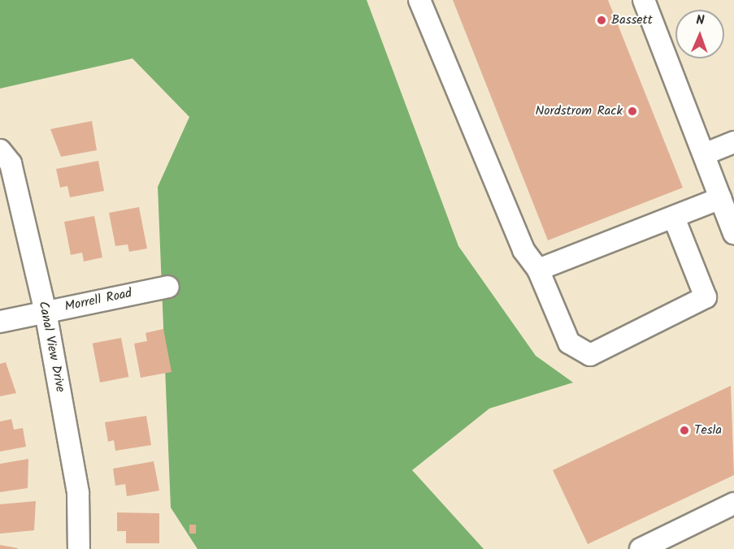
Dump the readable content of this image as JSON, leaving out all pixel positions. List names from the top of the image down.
{
  "streets": {
    "street": ["Morrell Road", "Canal View Drive"]
  },
  "crossings": [
    ["Morrell Road", "Canal View Drive"]
  ],
  "places": ["Bassett", "Nordstrom Rack", "Tesla"],
  "north": "top"
}
